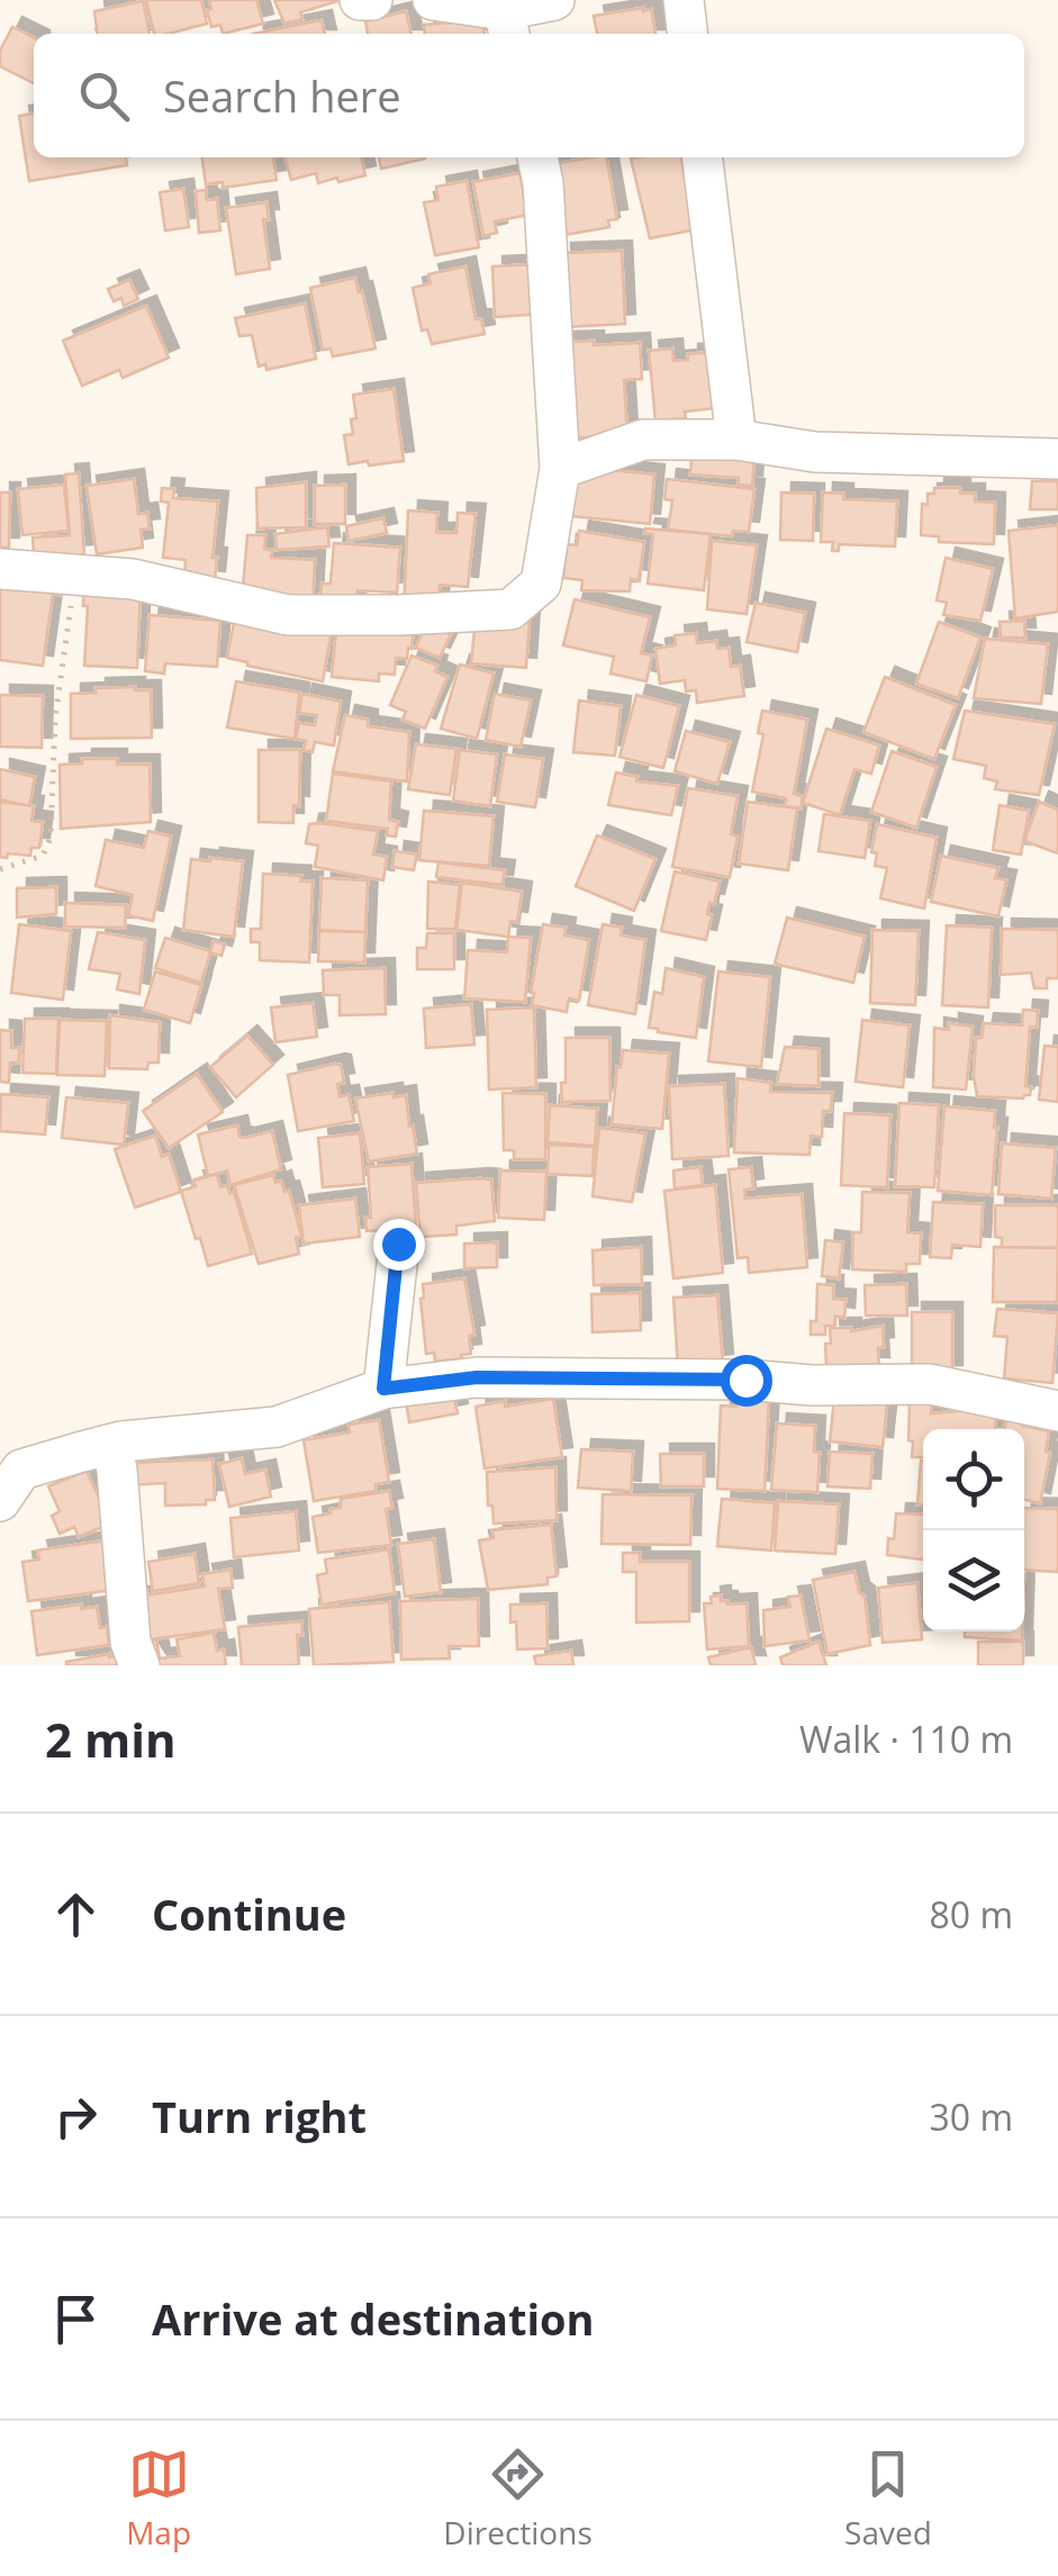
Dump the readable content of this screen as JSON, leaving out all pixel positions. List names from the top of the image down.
{
  "page": {
    "search": "Search here",
    "heading": ["2 min", "Walk · 110 m"],
    "list": [
      ["Continue", "80 m"],
      ["Turn right", "30 m"],
      "Arrive at destination"
    ],
    "nav": ["Map", "Directions", "Saved"]
  }
}
